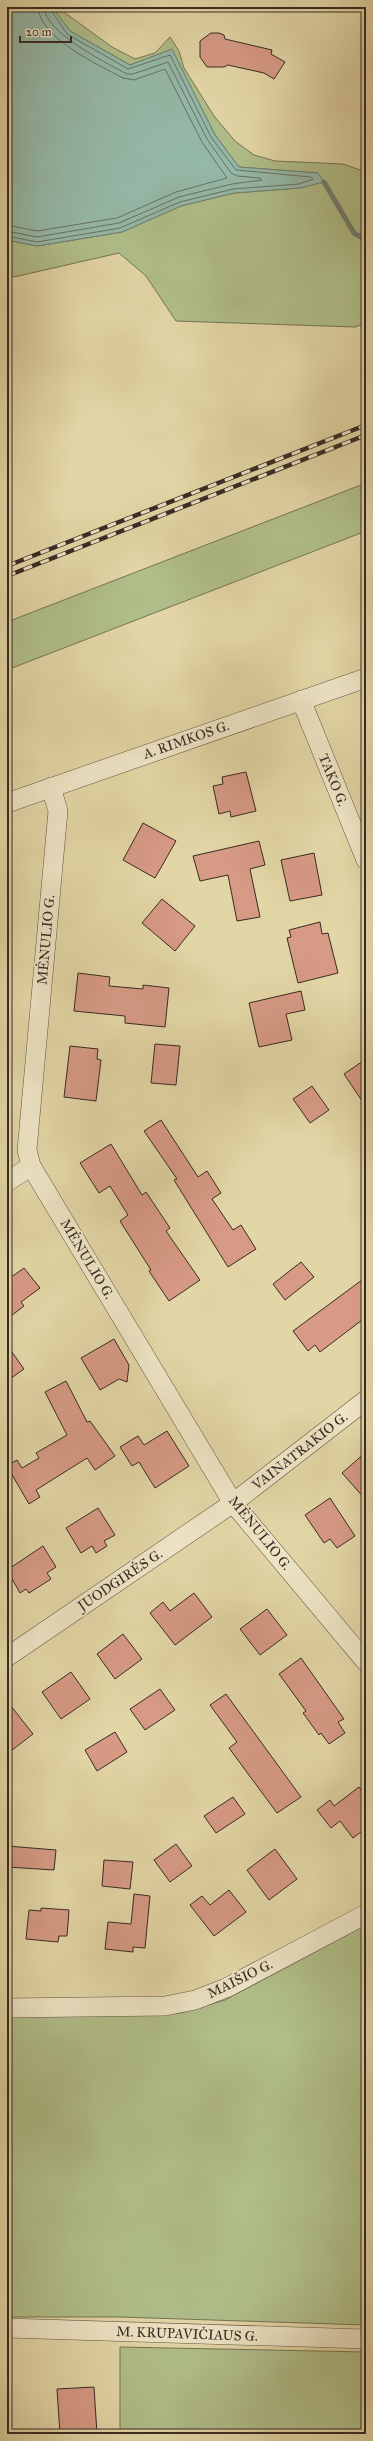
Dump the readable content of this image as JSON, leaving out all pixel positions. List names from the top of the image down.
{
  "streets": {
    "street": [
      "A. RIMKOS G.",
      "TAKO G.",
      "MĖNULIO G.",
      "VAINATRAKIO G.",
      "JUODGIRĖS G.",
      "MAIŠIO G.",
      "M. KRUPAVIČIAUS G."
    ]
  },
  "crossings": [
    ["A. RIMKOS G.", "TAKO G."],
    ["A. RIMKOS G.", "MĖNULIO G."],
    ["MĖNULIO G.", "VAINATRAKIO G."],
    ["MĖNULIO G.", "JUODGIRĖS G."],
    ["VAINATRAKIO G.", "JUODGIRĖS G."]
  ],
  "scale_bar": "20 m"
}
